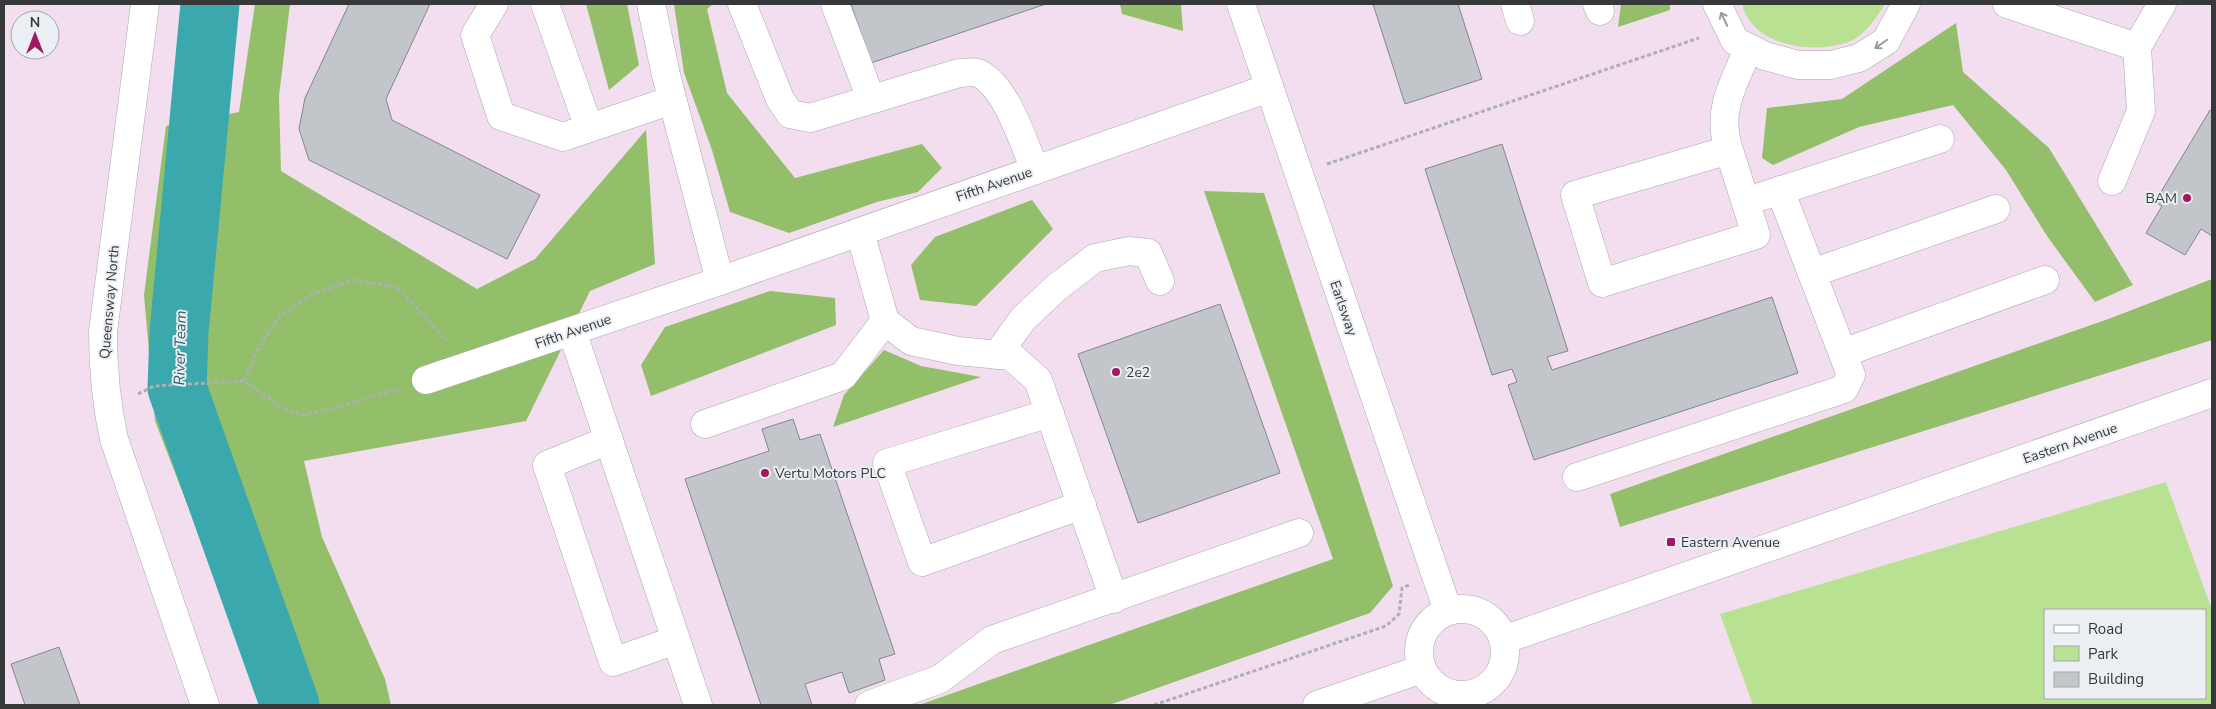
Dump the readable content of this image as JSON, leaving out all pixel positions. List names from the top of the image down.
{
  "streets": {
    "street": [
      "Fifth Avenue",
      "Queensway North",
      "Earlsway",
      "Eastern Avenue"
    ]
  },
  "crossings": [
    ["Fifth Avenue", "Earlsway"],
    ["Earlsway", "Eastern Avenue"]
  ],
  "water": ["River Team"],
  "places": {
    "other": ["BAM", "2e2", "Vertu Motors PLC"],
    "transit": ["Eastern Avenue"]
  },
  "legend": ["Road", "Park", "Building"],
  "north": "top"
}
